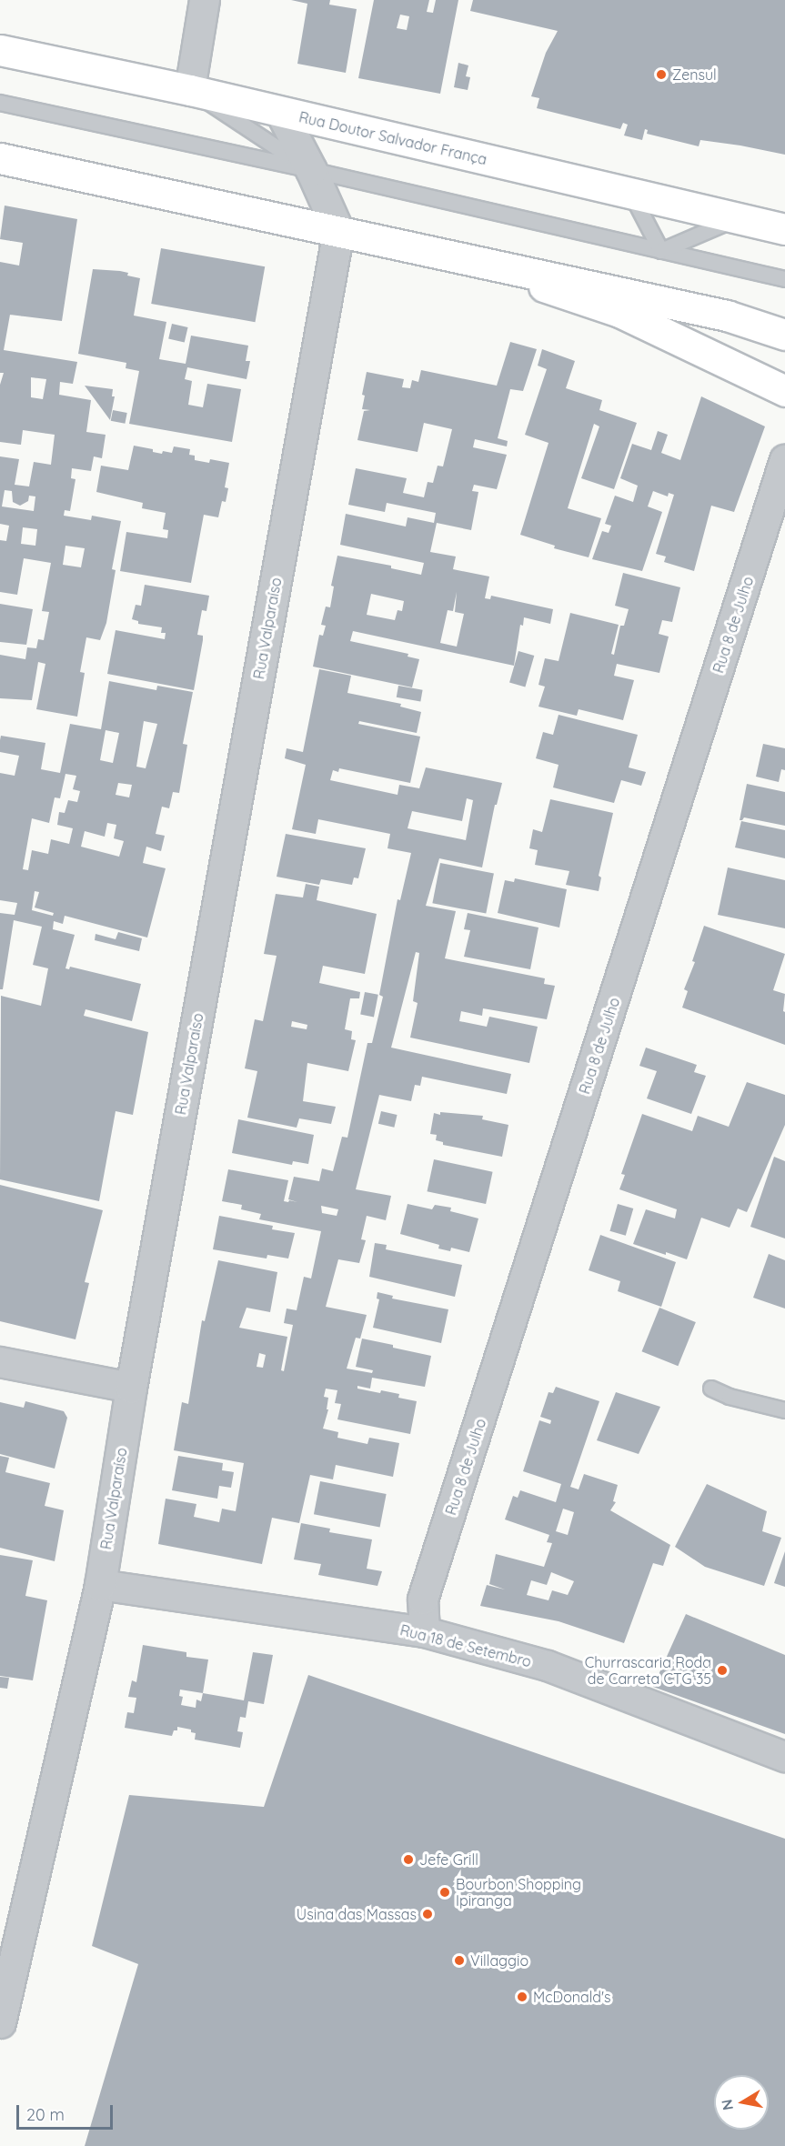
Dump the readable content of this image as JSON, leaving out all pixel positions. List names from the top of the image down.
{
  "streets": {
    "main road": ["Rua Doutor Salvador França"],
    "street": ["Rua 8 de Julho", "Rua Valparaíso", "Rua 18 de Setembro"]
  },
  "crossings": [
    ["Rua 8 de Julho", "Rua 18 de Setembro"],
    ["Rua Valparaíso", "Rua 18 de Setembro"]
  ],
  "places": [
    "Zensul",
    "Churrascaria Roda de Carreta CTG 35",
    "Jefe Grill",
    "Bourbon Shopping Ipiranga",
    "Usina das Massas",
    "Villaggio",
    "McDonald's"
  ],
  "scale_bar": "20 m",
  "north": "left"
}
